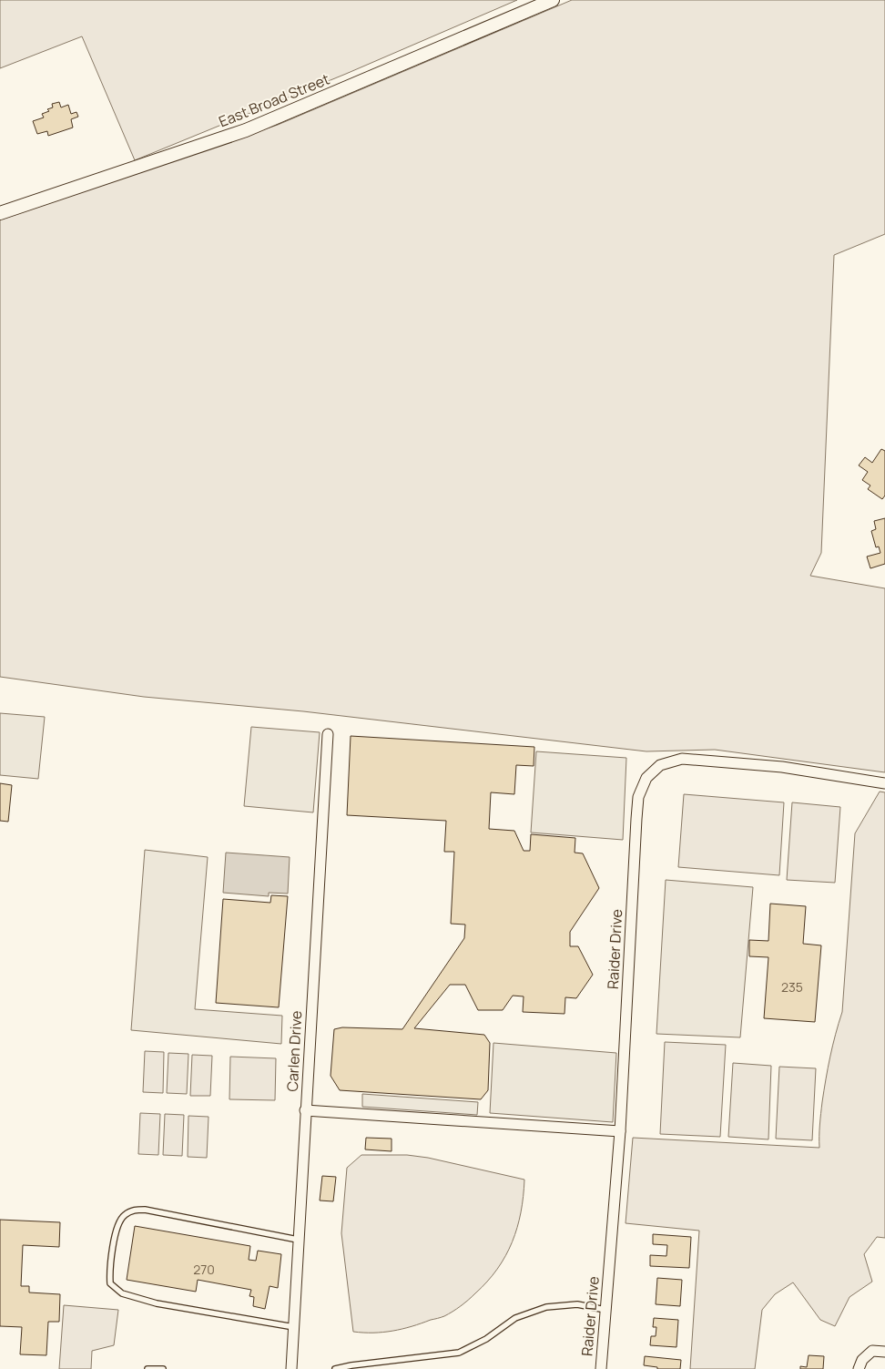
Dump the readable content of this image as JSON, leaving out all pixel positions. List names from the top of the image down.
{
  "streets": {
    "street": ["East Broad Street", "Raider Drive", "Carlen Drive"]
  },
  "house_numbers": ["235", "270"]
}
